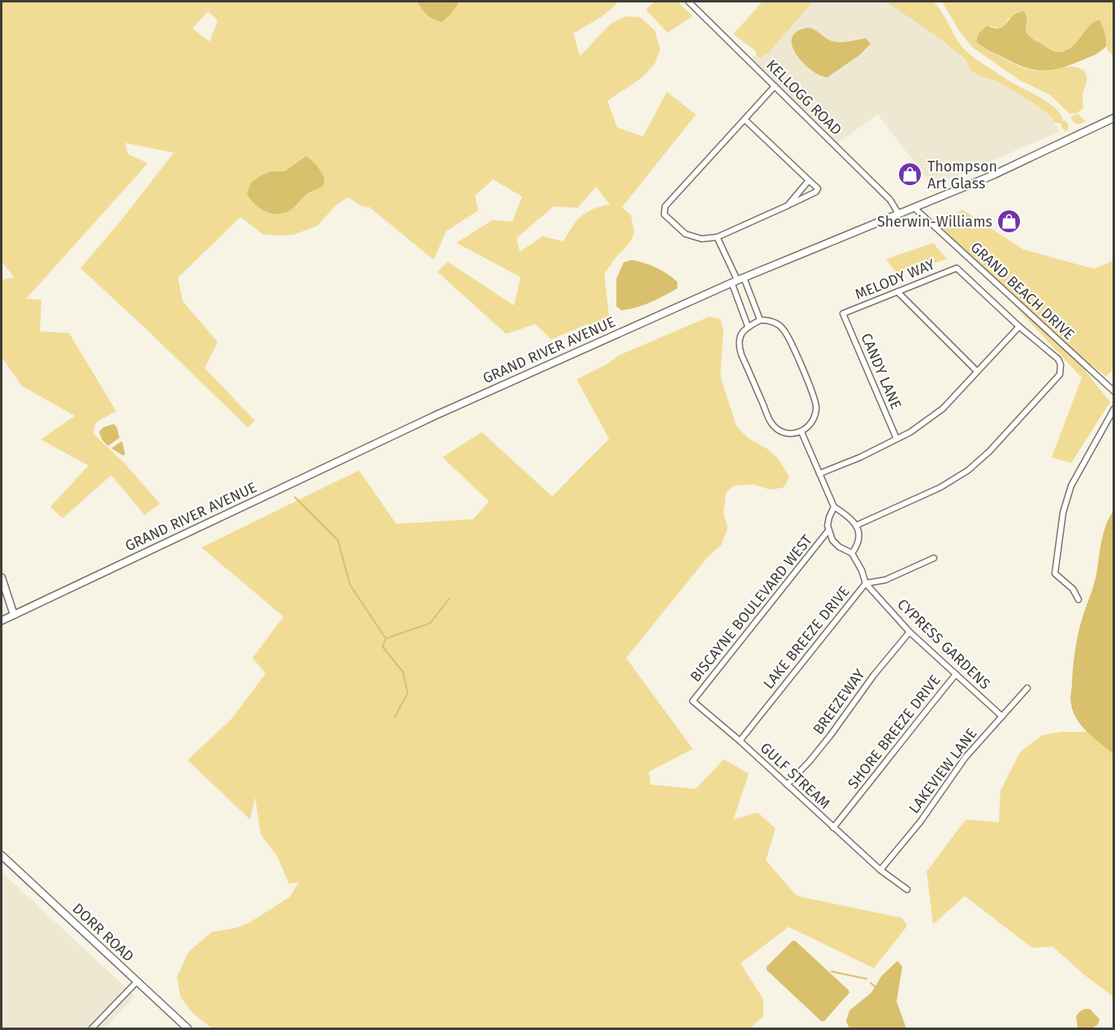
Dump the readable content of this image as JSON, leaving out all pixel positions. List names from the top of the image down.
{
  "streets": {
    "main road": ["GRAND RIVER AVENUE", "DORR ROAD"],
    "street": [
      "KELLOGG ROAD",
      "MELODY WAY",
      "GRAND BEACH DRIVE",
      "CANDY LANE",
      "BISCAYNE BOULEVARD WEST",
      "LAKE BREEZE DRIVE",
      "CYPRESS GARDENS",
      "BREEZEWAY",
      "SHORE BREEZE DRIVE",
      "LAKEVIEW LANE",
      "GULF STREAM"
    ]
  },
  "crossings": [
    ["KELLOGG ROAD", "GRAND RIVER AVENUE"],
    ["MELODY WAY", "CANDY LANE"],
    ["GRAND BEACH DRIVE", "GRAND RIVER AVENUE"],
    ["BISCAYNE BOULEVARD WEST", "CYPRESS GARDENS"],
    ["BISCAYNE BOULEVARD WEST", "GULF STREAM"],
    ["LAKE BREEZE DRIVE", "CYPRESS GARDENS"],
    ["LAKE BREEZE DRIVE", "GULF STREAM"],
    ["CYPRESS GARDENS", "BREEZEWAY"],
    ["CYPRESS GARDENS", "SHORE BREEZE DRIVE"],
    ["CYPRESS GARDENS", "LAKEVIEW LANE"],
    ["BREEZEWAY", "GULF STREAM"],
    ["SHORE BREEZE DRIVE", "GULF STREAM"],
    ["LAKEVIEW LANE", "GULF STREAM"]
  ],
  "places": {
    "shop": ["Thompson Art Glass", "Sherwin-Williams"]
  }
}
